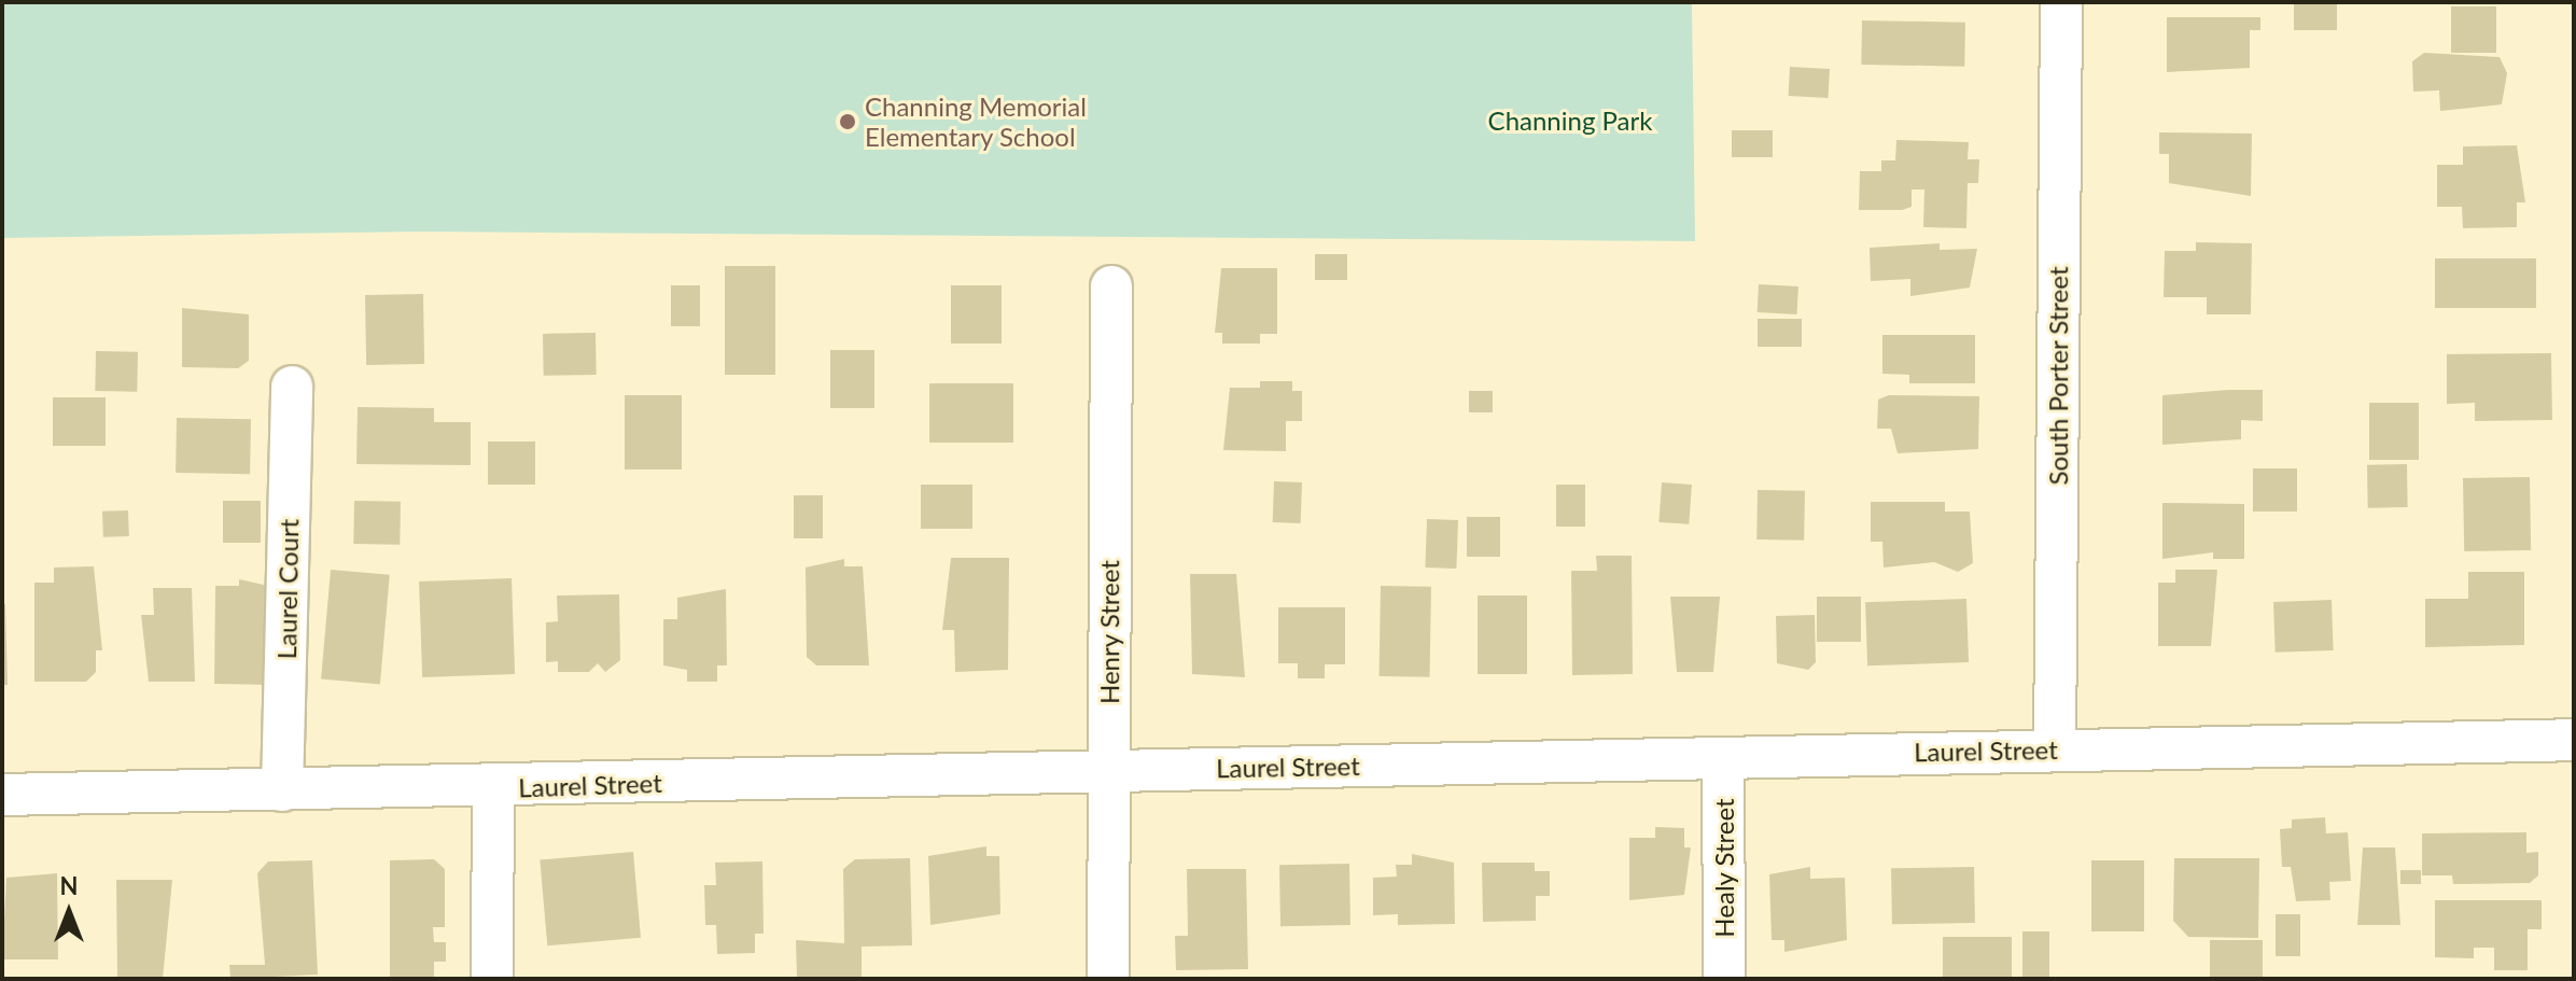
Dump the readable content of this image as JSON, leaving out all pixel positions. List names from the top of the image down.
{
  "streets": {
    "street": [
      "South Porter Street",
      "Laurel Court",
      "Henry Street",
      "Laurel Street",
      "Healy Street"
    ]
  },
  "crossings": [
    ["South Porter Street", "Laurel Street"],
    ["Laurel Court", "Laurel Street"],
    ["Henry Street", "Laurel Street"],
    ["Laurel Street", "Healy Street"]
  ],
  "parks": ["Channing Park"],
  "places": ["Channing Memorial Elementary School"],
  "north": "top"
}
